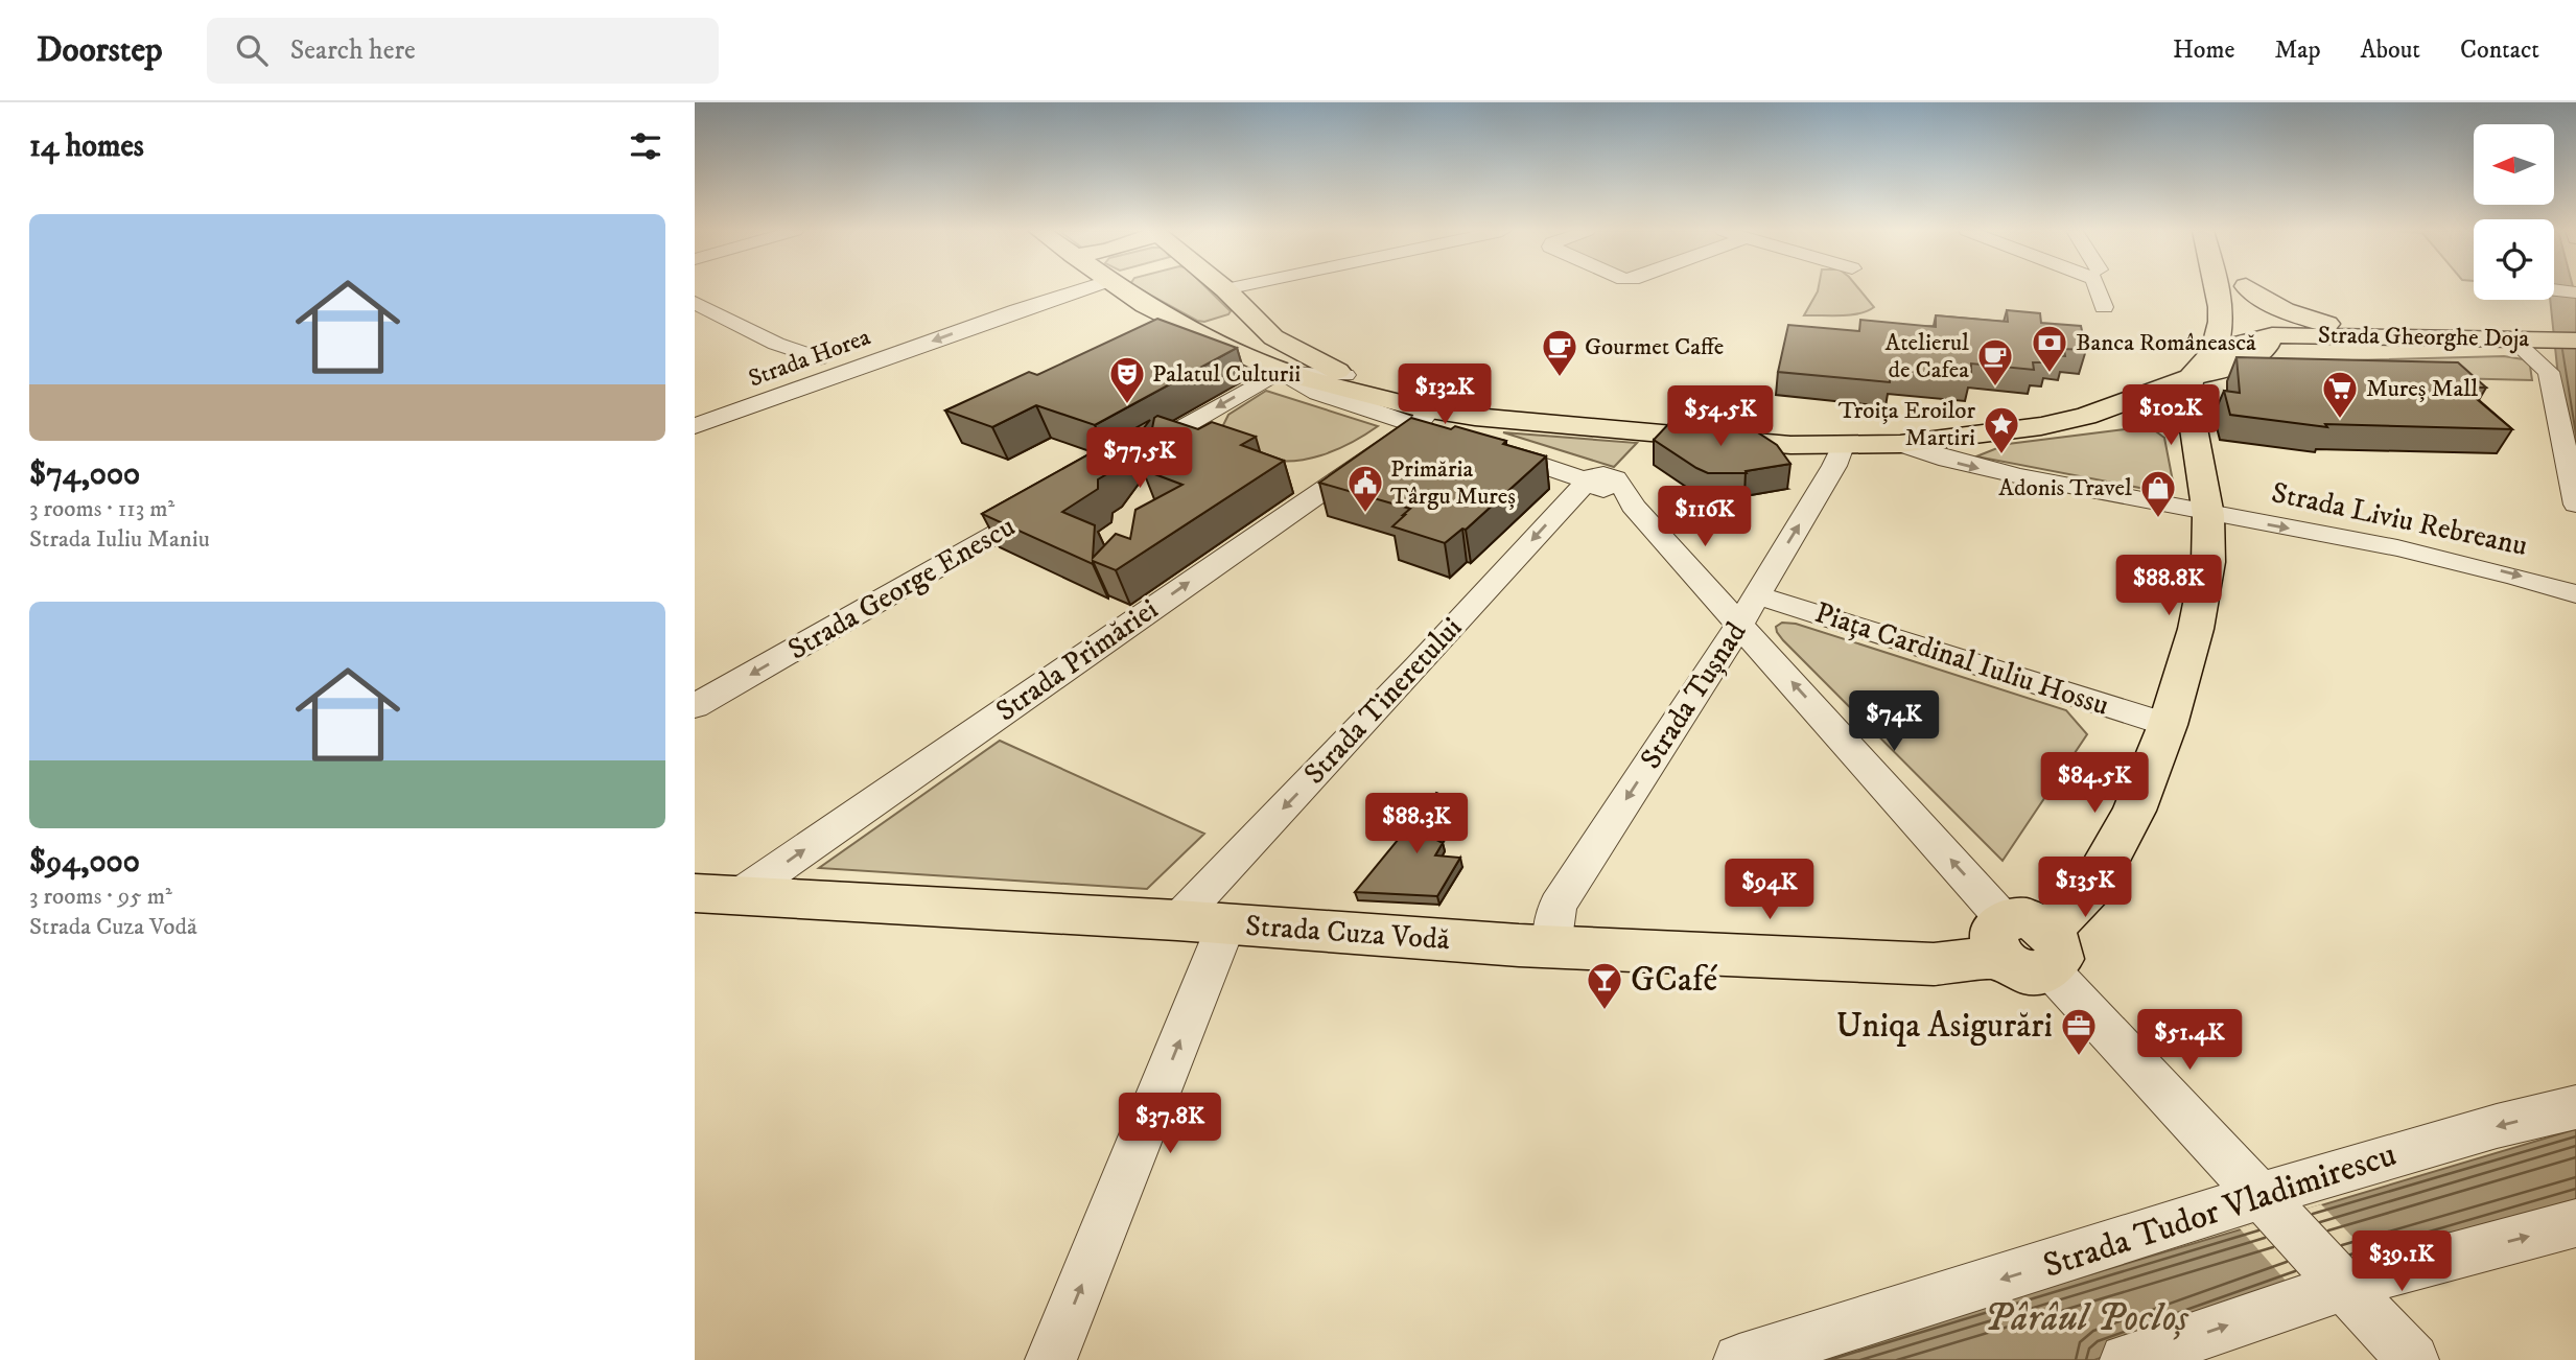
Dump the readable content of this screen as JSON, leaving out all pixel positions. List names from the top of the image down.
{
  "streets": {
    "main road": ["Strada Gheorghe Doja", "Strada Cuza Vodă"],
    "street": [
      "Strada Horea",
      "Strada Liviu Rebreanu",
      "Strada George Enescu",
      "Piața Cardinal Iuliu Hossu",
      "Strada Primăriei",
      "Strada Tușnad",
      "Strada Tineretului",
      "Strada Tudor Vladimirescu"
    ]
  },
  "crossings": [
    ["Piața Cardinal Iuliu Hossu", "Strada Tușnad"],
    ["Strada Primăriei", "Strada Cuza Vodă"],
    ["Strada Tușnad", "Strada Cuza Vodă"],
    ["Strada Tineretului", "Strada Cuza Vodă"]
  ],
  "one_way": [
    "Strada Horea",
    "Strada Liviu Rebreanu",
    "Strada George Enescu",
    "Strada Primăriei",
    "Strada Tineretului"
  ],
  "water": ["Pârâul Pocloș"],
  "places": {
    "bank": ["Banca Românească"],
    "cafe": ["Gourmet Caffe", "Atelierul de Cafea"],
    "theatre": ["Palatul Culturii"],
    "supermarket": ["Mureș Mall"],
    "place": ["Troița Eroilor Martiri"],
    "public building": ["Primăria Târgu Mureș"],
    "shop": ["Adonis Travel"],
    "bar": ["GCafé"],
    "office": ["Uniqa Asigurări"]
  },
  "north": "left",
  "page": {
    "header": "Doorstep",
    "search": "Search here",
    "nav": [
      "Home",
      "Map",
      "About",
      "Contact"
    ],
    "heading": "14 homes",
    "list": [
      {
        "name": "$74,000",
        "note": "3 rooms · 113 m² · Strada Iuliu Maniu"
      },
      {
        "name": "$94,000",
        "note": "3 rooms · 95 m² · Strada Cuza Vodă"
      }
    ],
    "price": [
      "$132K",
      "$102K",
      "$54.5K",
      "$77.5K",
      "$116K",
      "$88.8K",
      "$74K",
      "$84.5K",
      "$88.3K",
      "$135K",
      "$94K",
      "$51.4K",
      "$37.8K",
      "$39.1K"
    ]
  }
}
